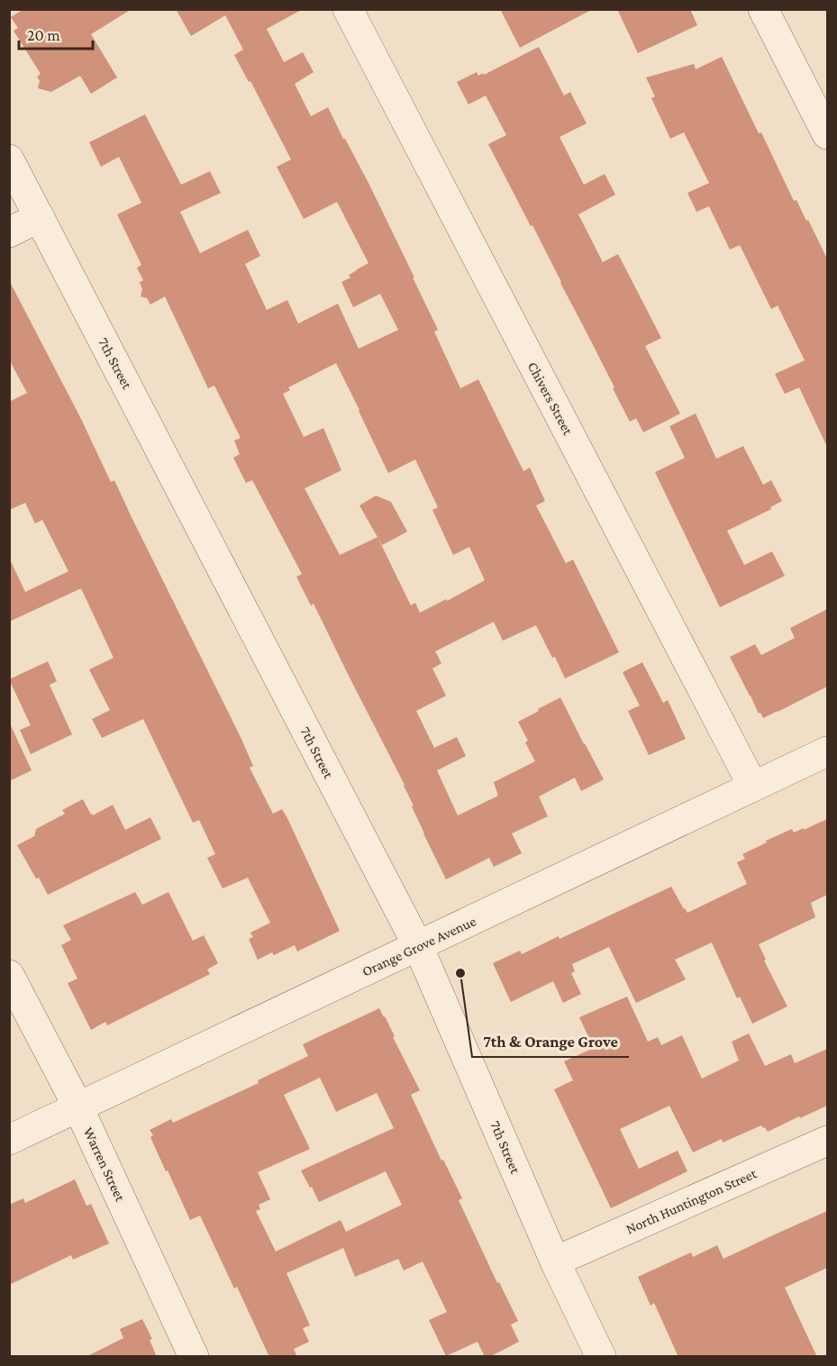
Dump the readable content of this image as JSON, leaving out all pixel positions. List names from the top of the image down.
{
  "streets": {
    "street": [
      "7th Street",
      "Chivers Street",
      "Orange Grove Avenue",
      "Warren Street",
      "North Huntington Street"
    ]
  },
  "crossings": [
    ["7th Street", "Orange Grove Avenue"],
    ["7th Street", "North Huntington Street"],
    ["Chivers Street", "Orange Grove Avenue"],
    ["Orange Grove Avenue", "Warren Street"]
  ],
  "places": ["7th & Orange Grove"],
  "scale_bar": "20 m"
}
